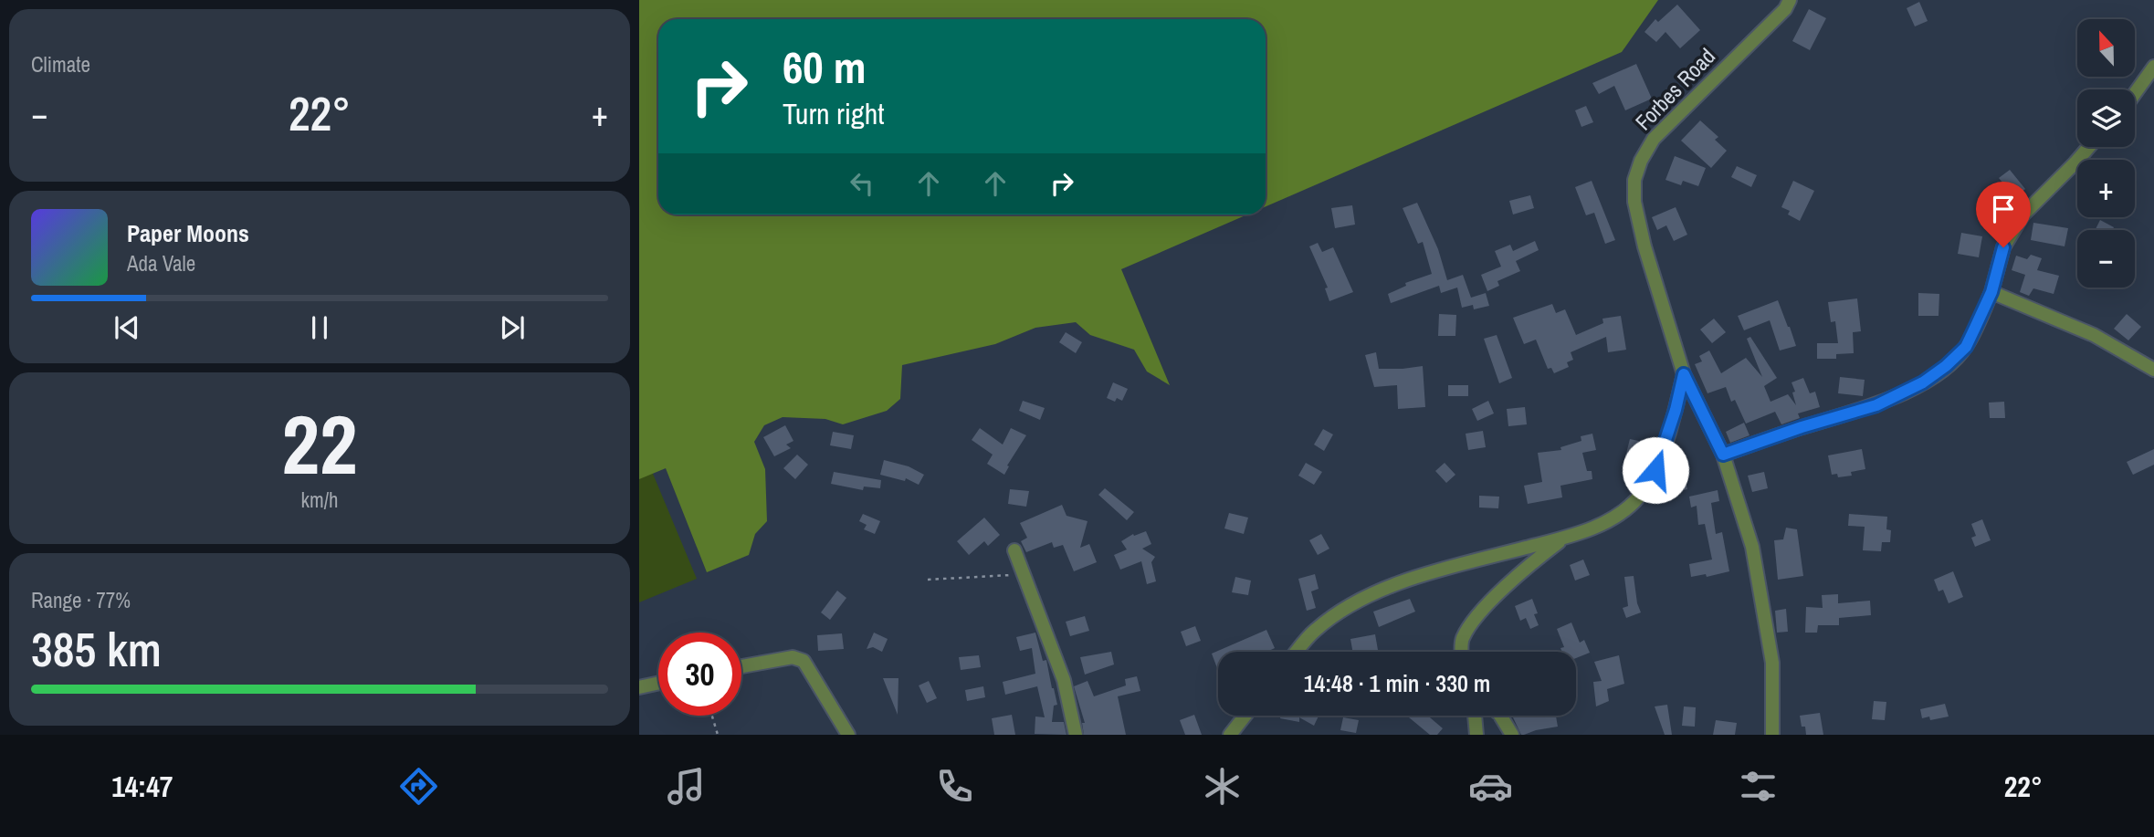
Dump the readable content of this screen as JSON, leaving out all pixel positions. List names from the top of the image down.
{
  "streets": {
    "street": ["Forbes Road"]
  },
  "north": "top",
  "page": {
    "tile": [
      "Climate",
      ["22", "km/h"],
      ["Range · 77%", "385 km"]
    ],
    "map_buttons": ["+", "−"],
    "turn": ["60 m", "Turn right"],
    "heat": ["−", "22°", "+"],
    "song": ["Paper Moons", "Ada Vale"],
    "limit": "30",
    "trip": "14:48 · 1 min · 330 m",
    "tabs": ["14:47", "22°"]
  }
}
